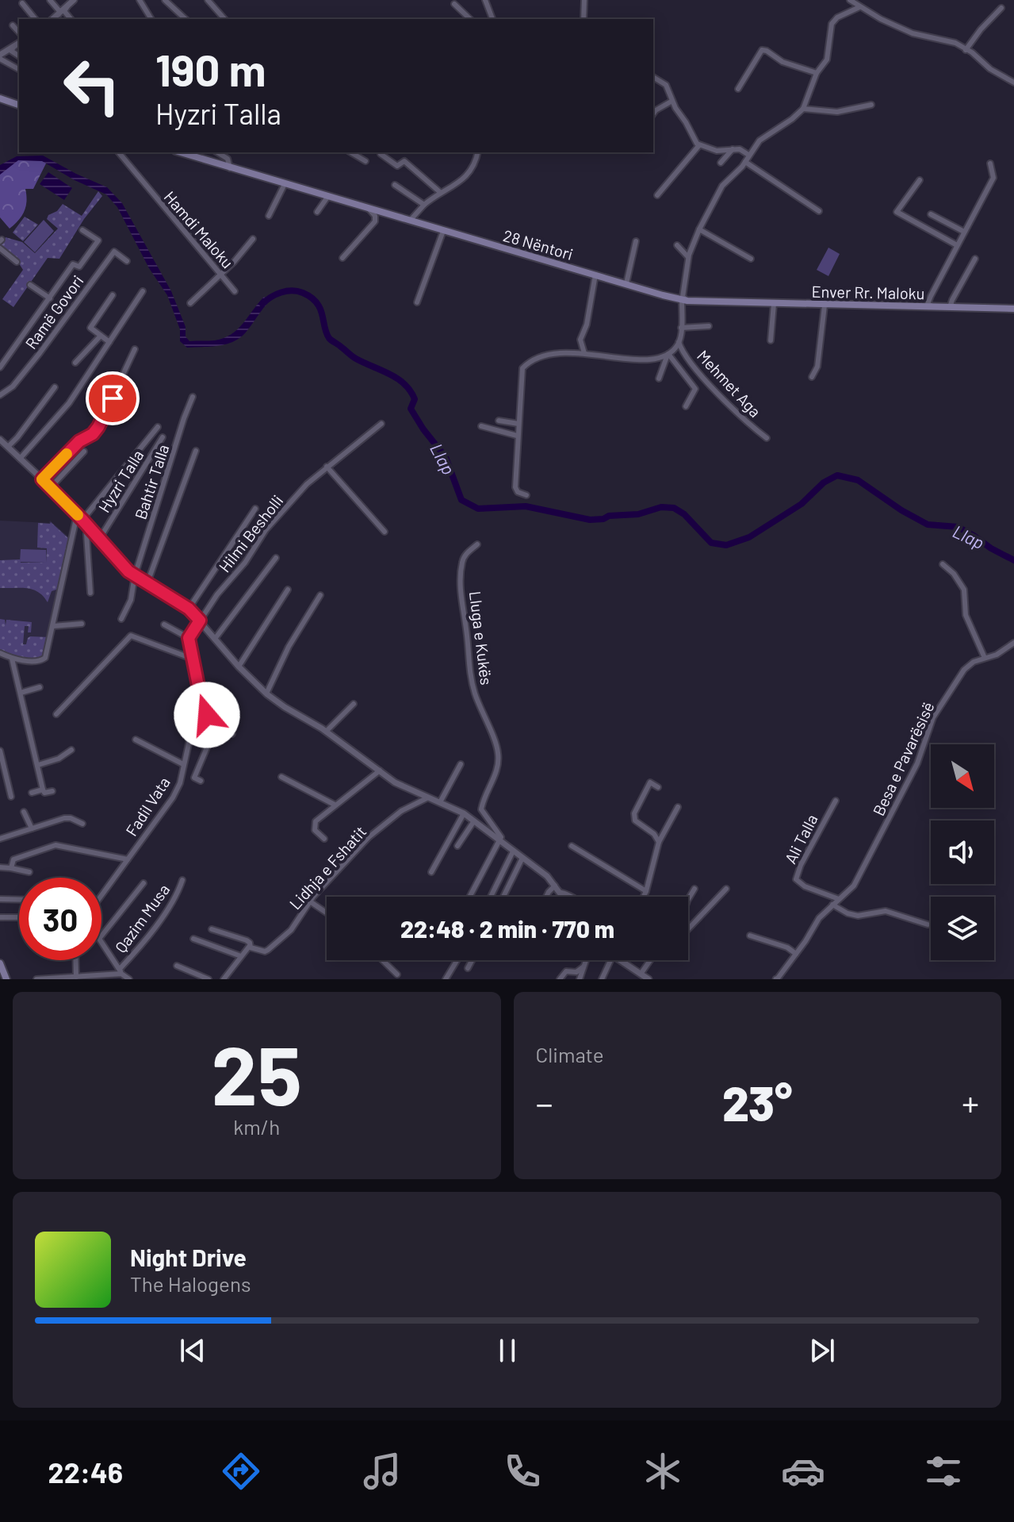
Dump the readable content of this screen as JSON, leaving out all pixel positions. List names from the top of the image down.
{
  "streets": {
    "main road": ["28 Nëntori", "Enver Rr. Maloku"],
    "street": [
      "Hamdi Maloku",
      "Ramë Govori",
      "Mehmet Aga",
      "Hyzri Talla",
      "Bahtir Talla",
      "Hilmi Besholli",
      "Lluga e Kukës",
      "Besa e Pavarësisë",
      "Fadil Vata",
      "Ali Talla",
      "Lidhja e Fshatit",
      "Qazim Musa"
    ]
  },
  "crossings": [
    ["28 Nëntori", "Enver Rr. Maloku"],
    ["Hyzri Talla", "Bahtir Talla"],
    ["Hyzri Talla", "Hilmi Besholli"],
    ["Hyzri Talla", "Lluga e Kukës"],
    ["Hyzri Talla", "Lidhja e Fshatit"],
    ["Besa e Pavarësisë", "Ali Talla"]
  ],
  "water": ["Llap"],
  "north": "bottom right",
  "page": {
    "turn": ["190 m", "Hyzri Talla"],
    "limit": "30",
    "trip": "22:48 · 2 min · 770 m",
    "tile": [
      ["25", "km/h"],
      "Climate"
    ],
    "heat": ["−", "23°", "+"],
    "song": ["Night Drive", "The Halogens"],
    "tabs": "22:46"
  }
}
